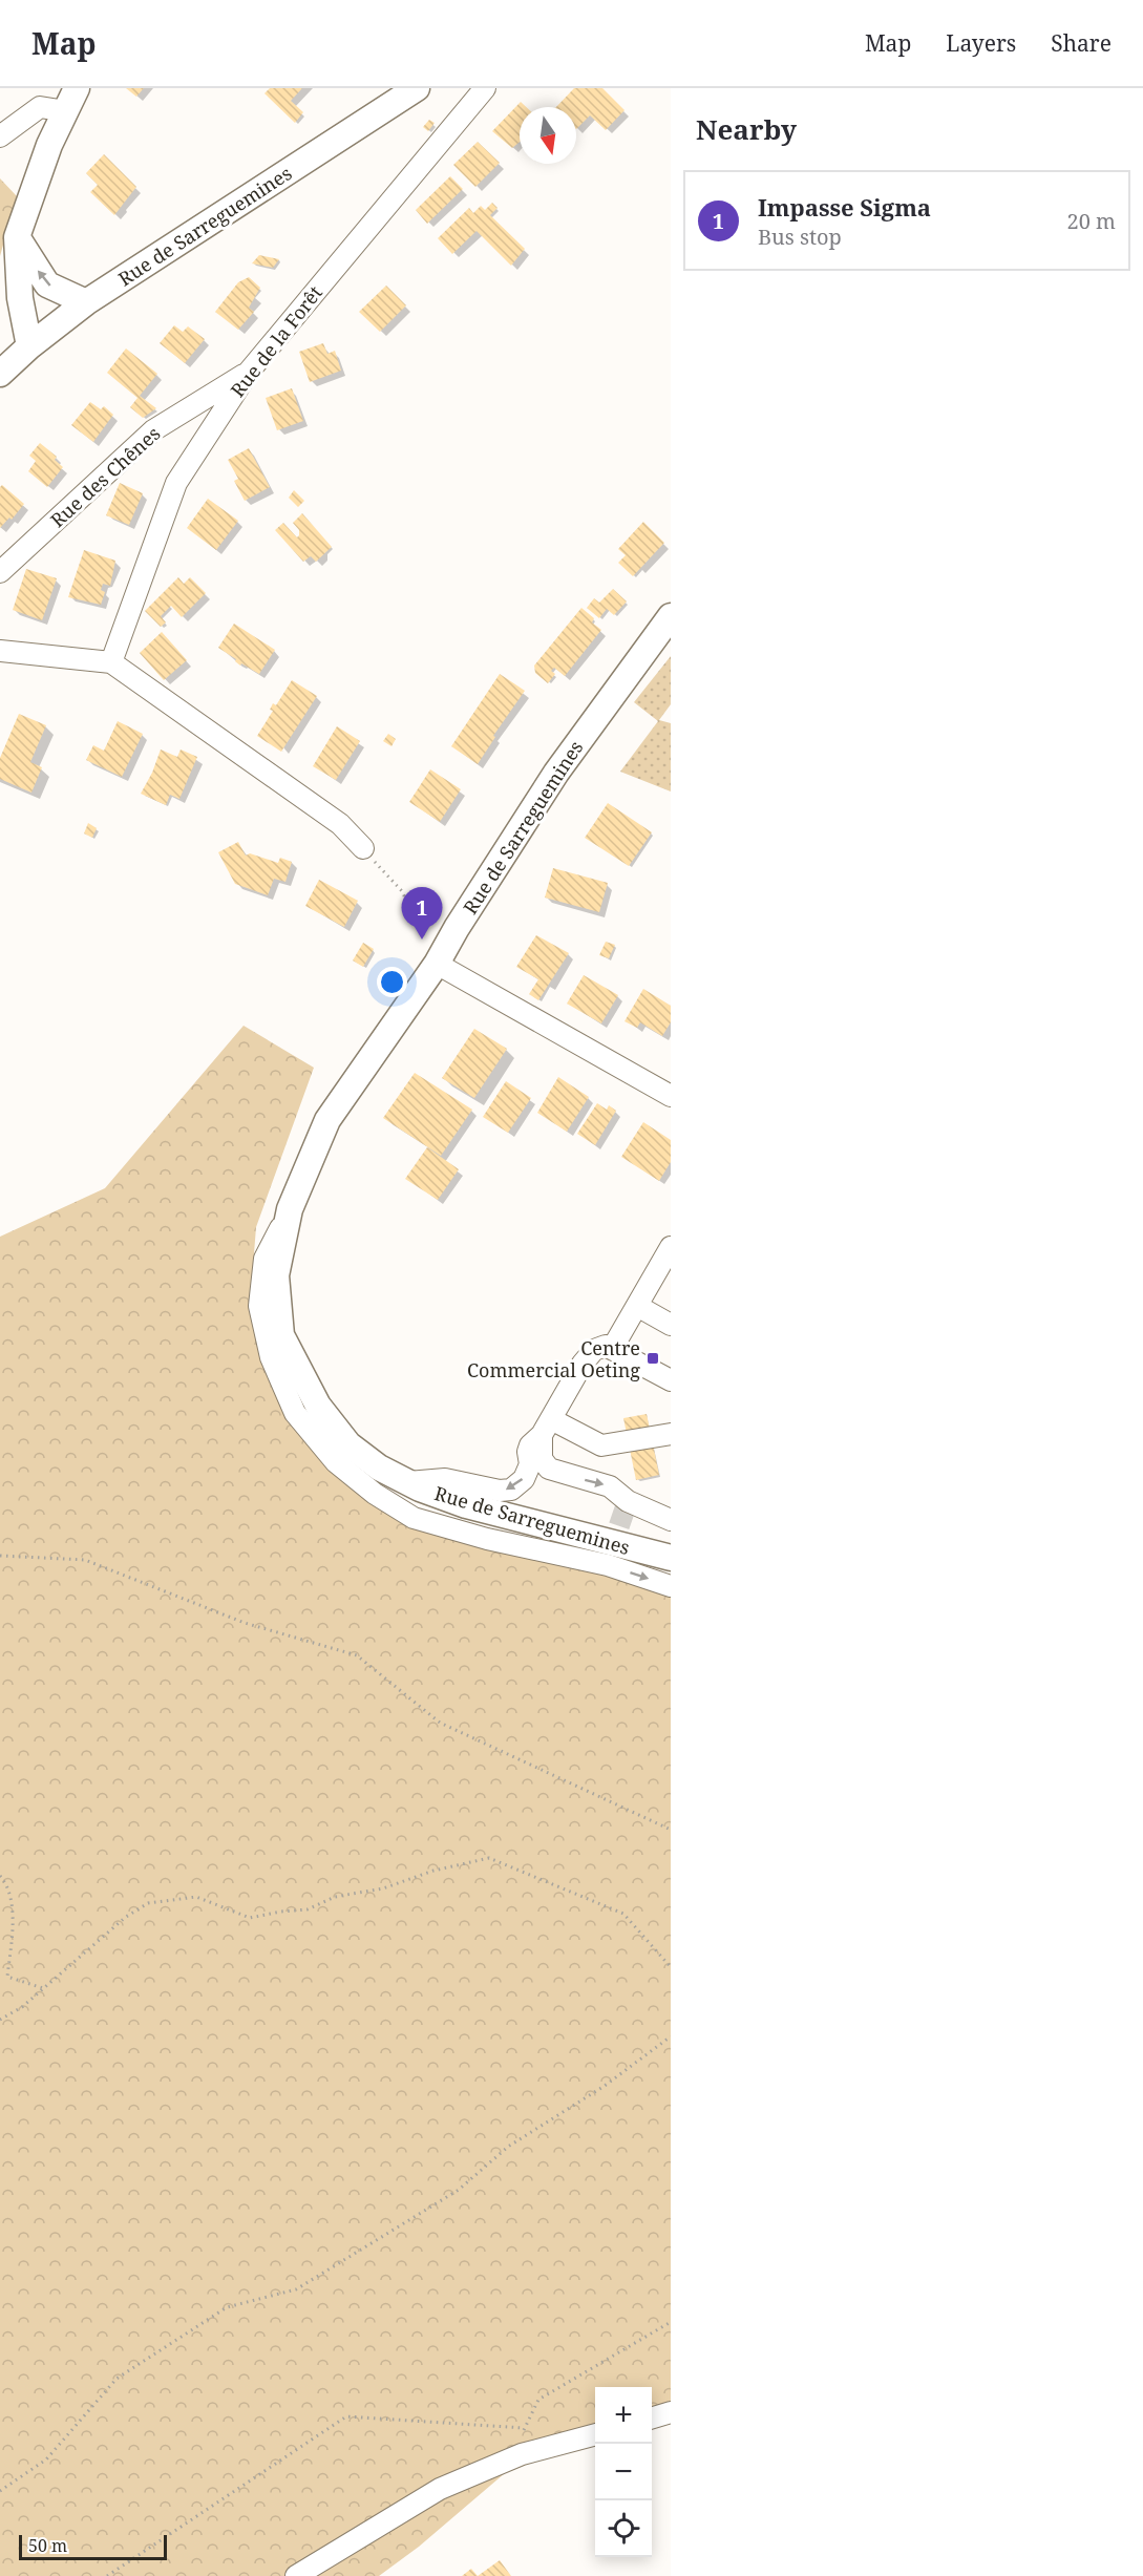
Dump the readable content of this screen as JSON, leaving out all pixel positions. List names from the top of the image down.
{
  "streets": {
    "main road": ["Rue de Sarreguemines"],
    "street": ["Rue de la Forêt", "Rue des Chênes"]
  },
  "crossings": [
    ["Rue de la Forêt", "Rue des Chênes"]
  ],
  "places": {
    "transit": ["Centre Commercial Oeting"]
  },
  "scale_bar": "50 m",
  "north": "bottom",
  "page": {
    "header": "Map",
    "nav": ["Map", "Layers", "Share"],
    "heading": "Nearby",
    "list": [
      {
        "mark": "1",
        "name": "Impasse Sigma",
        "note": "Bus stop",
        "value": "20 m"
      }
    ],
    "pins": "1",
    "map_buttons": ["+", "−"],
    "scale": "50 m"
  }
}
